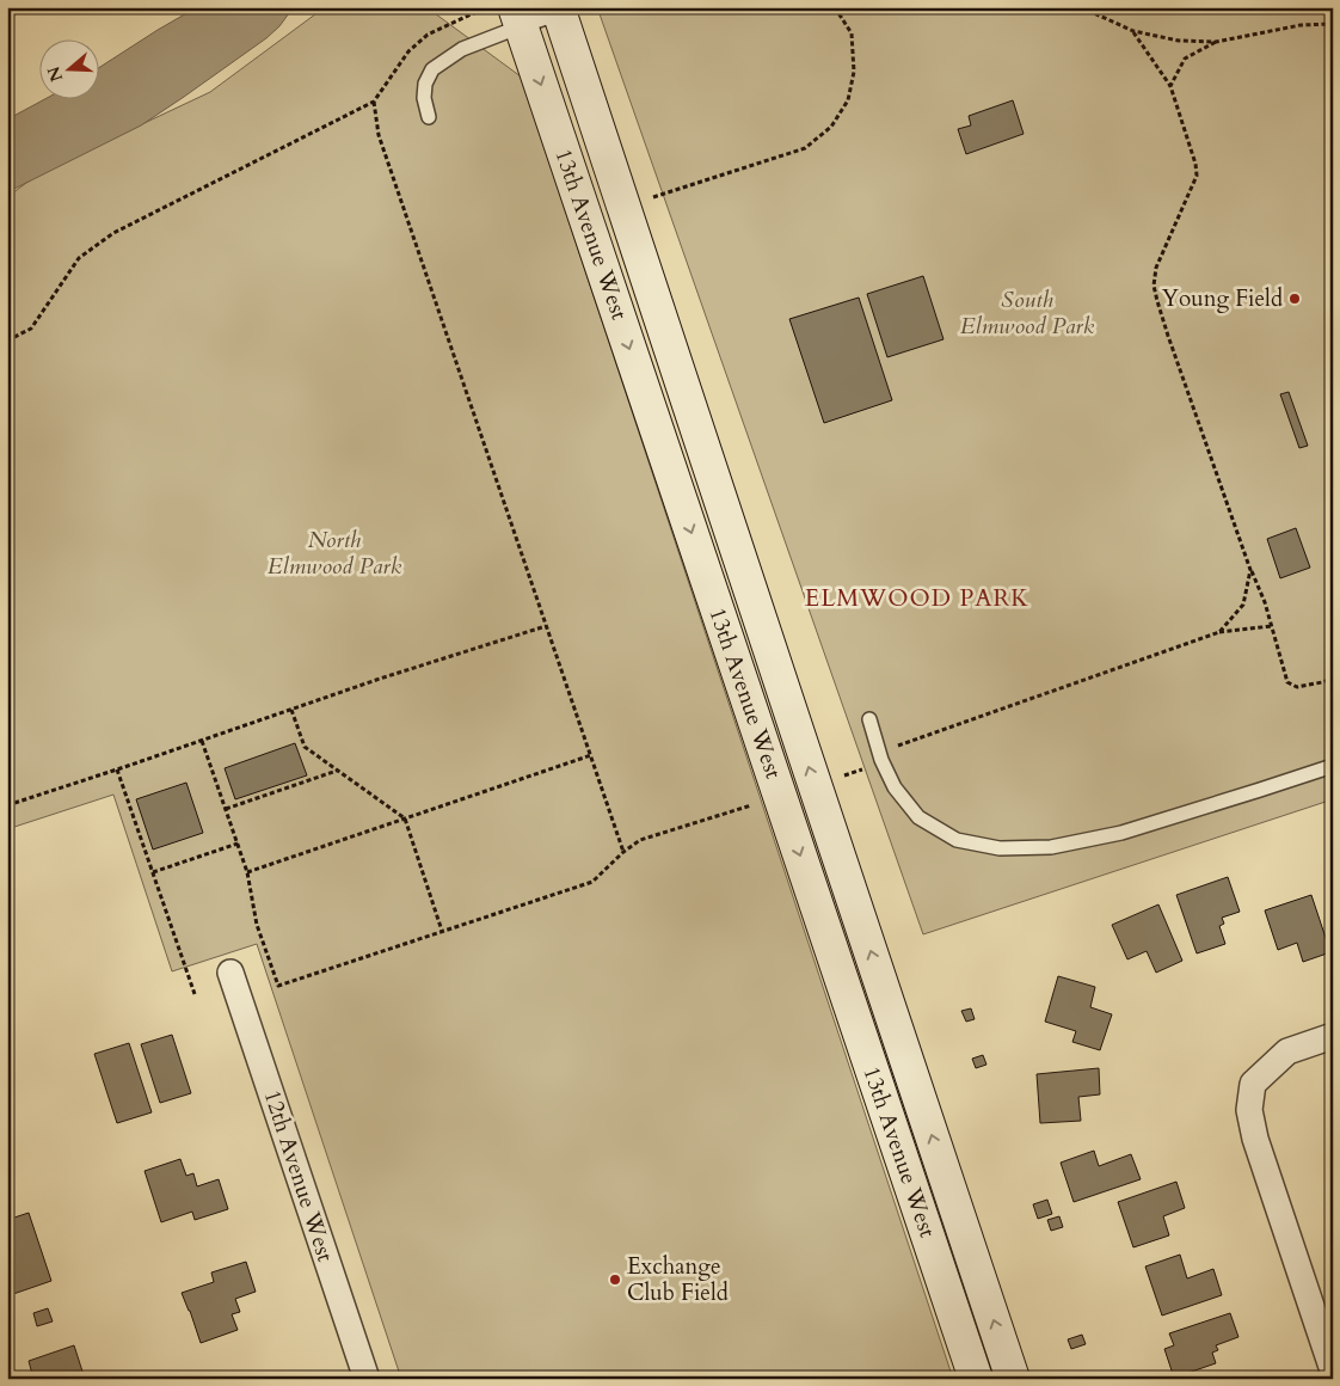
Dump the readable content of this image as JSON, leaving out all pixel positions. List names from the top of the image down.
{
  "streets": {
    "street": ["13th Avenue West", "12th Avenue West"]
  },
  "districts": ["ELMWOOD PARK"],
  "parks": ["South Elmwood Park", "North Elmwood Park"],
  "places": ["Young Field", "Exchange Club Field"],
  "north": "left"
}
